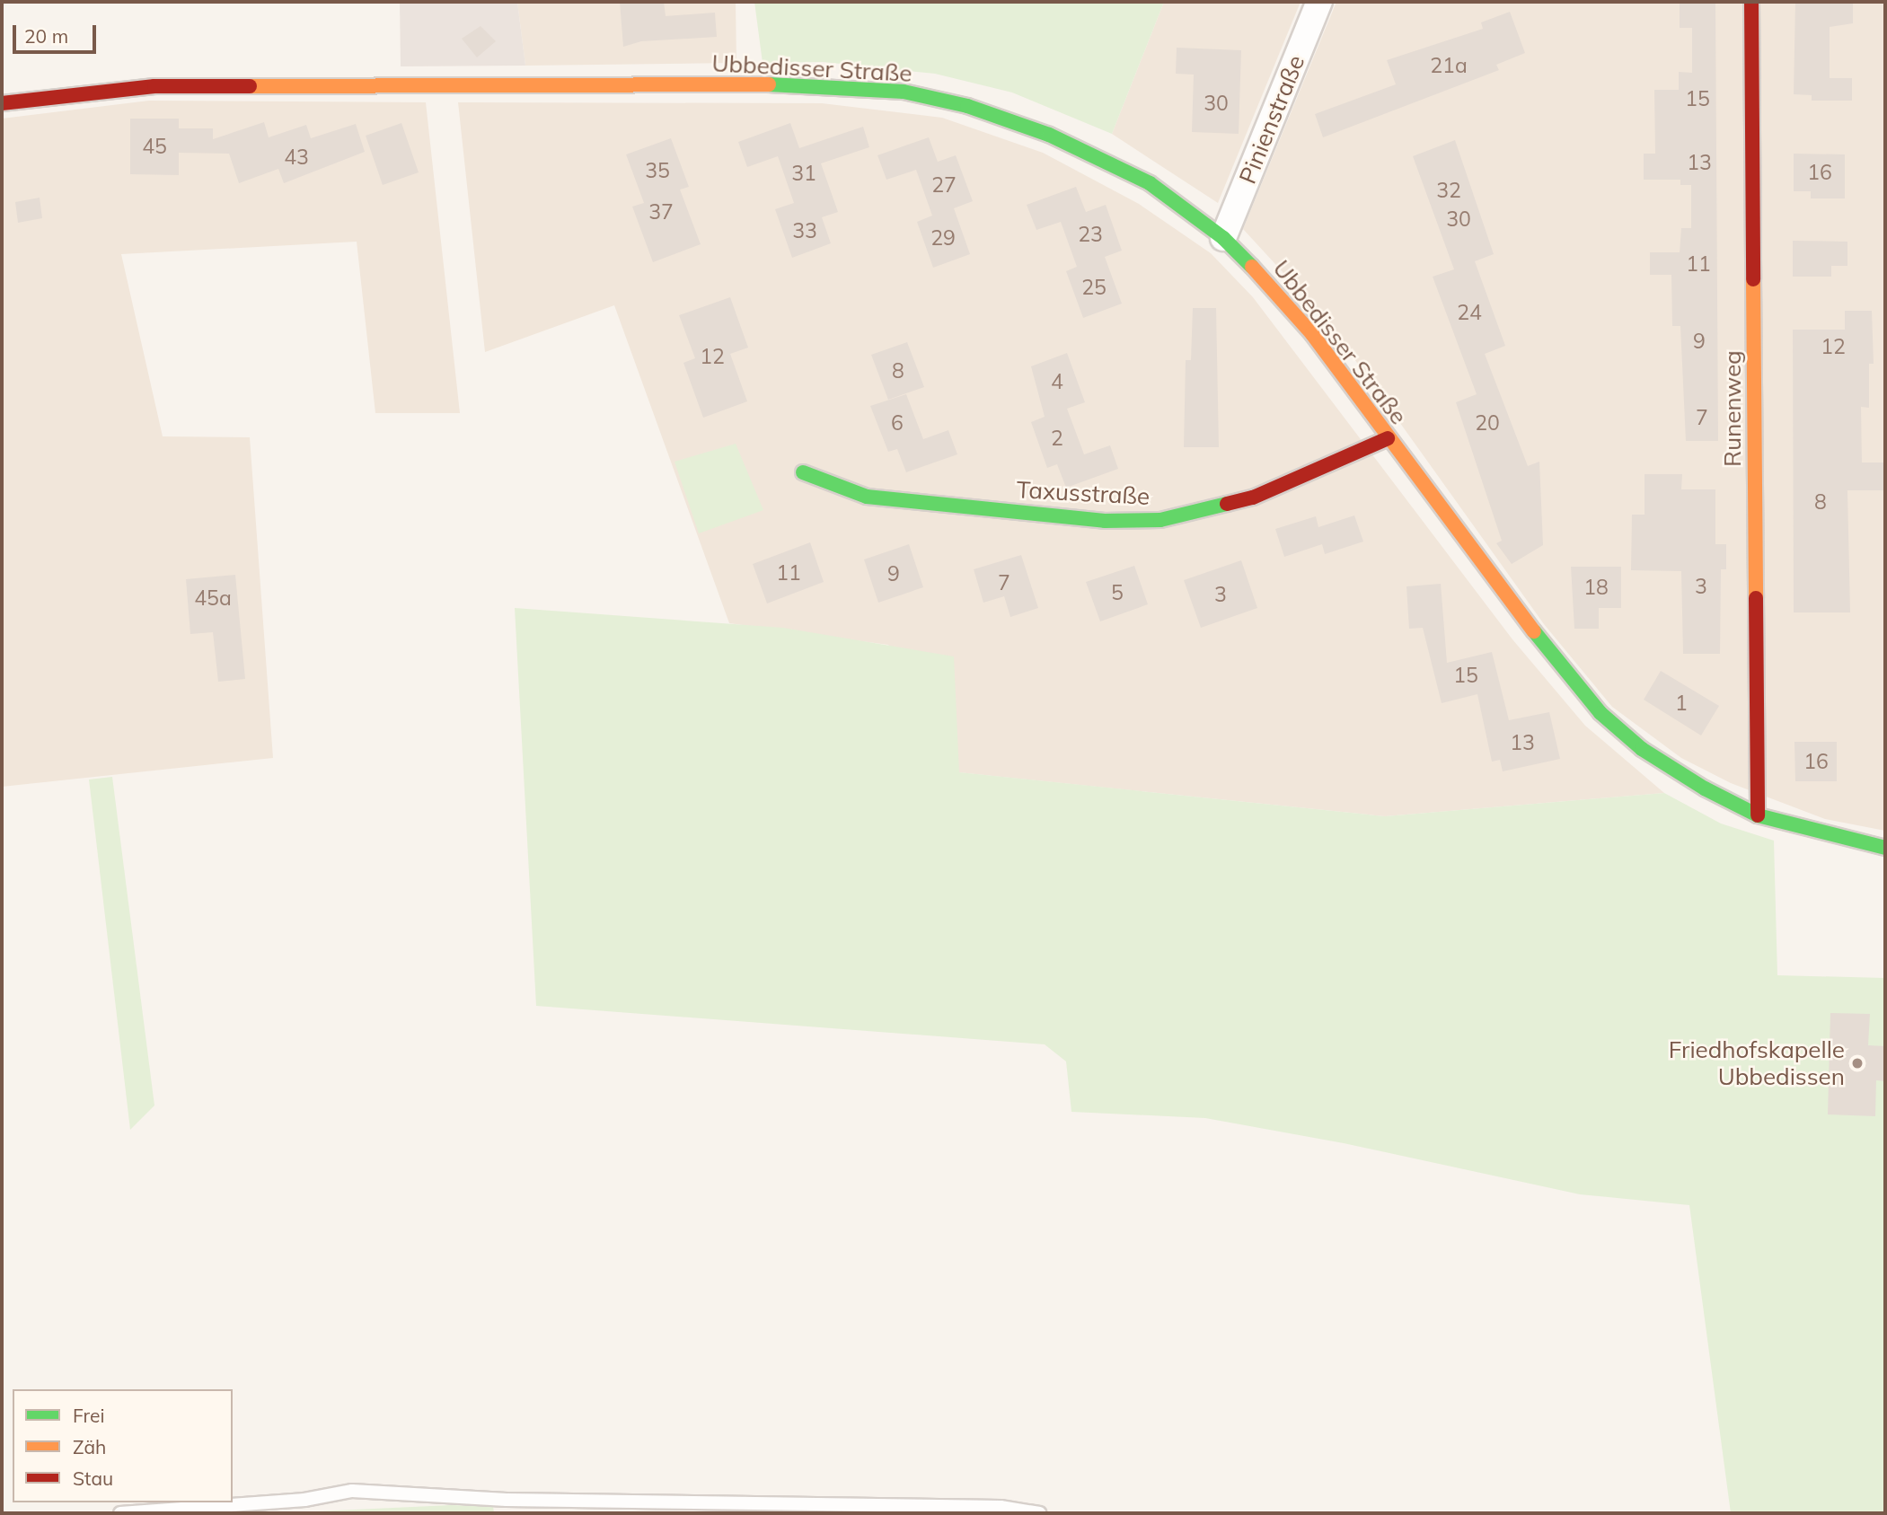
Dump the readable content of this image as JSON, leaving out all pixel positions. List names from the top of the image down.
{
  "streets": {
    "street": [
      "Ubbedisser Straße",
      "Pinienstraße",
      "Runenweg",
      "Taxusstraße"
    ]
  },
  "crossings": [
    ["Ubbedisser Straße", "Pinienstraße"],
    ["Ubbedisser Straße", "Runenweg"],
    ["Ubbedisser Straße", "Taxusstraße"]
  ],
  "places": ["Friedhofskapelle Ubbedissen"],
  "house_numbers": [
    "21a",
    "15",
    "30",
    "45",
    "43",
    "13",
    "35",
    "16",
    "31",
    "27",
    "32",
    "37",
    "30",
    "33",
    "23",
    "29",
    "11",
    "25",
    "24",
    "9",
    "12",
    "12",
    "8",
    "4",
    "7",
    "6",
    "20",
    "2",
    "8",
    "11",
    "9",
    "7",
    "3",
    "18",
    "5",
    "3",
    "45a",
    "15",
    "1",
    "13",
    "16"
  ],
  "legend": ["Frei", "Zäh", "Stau"],
  "scale_bar": "20 m"
}
